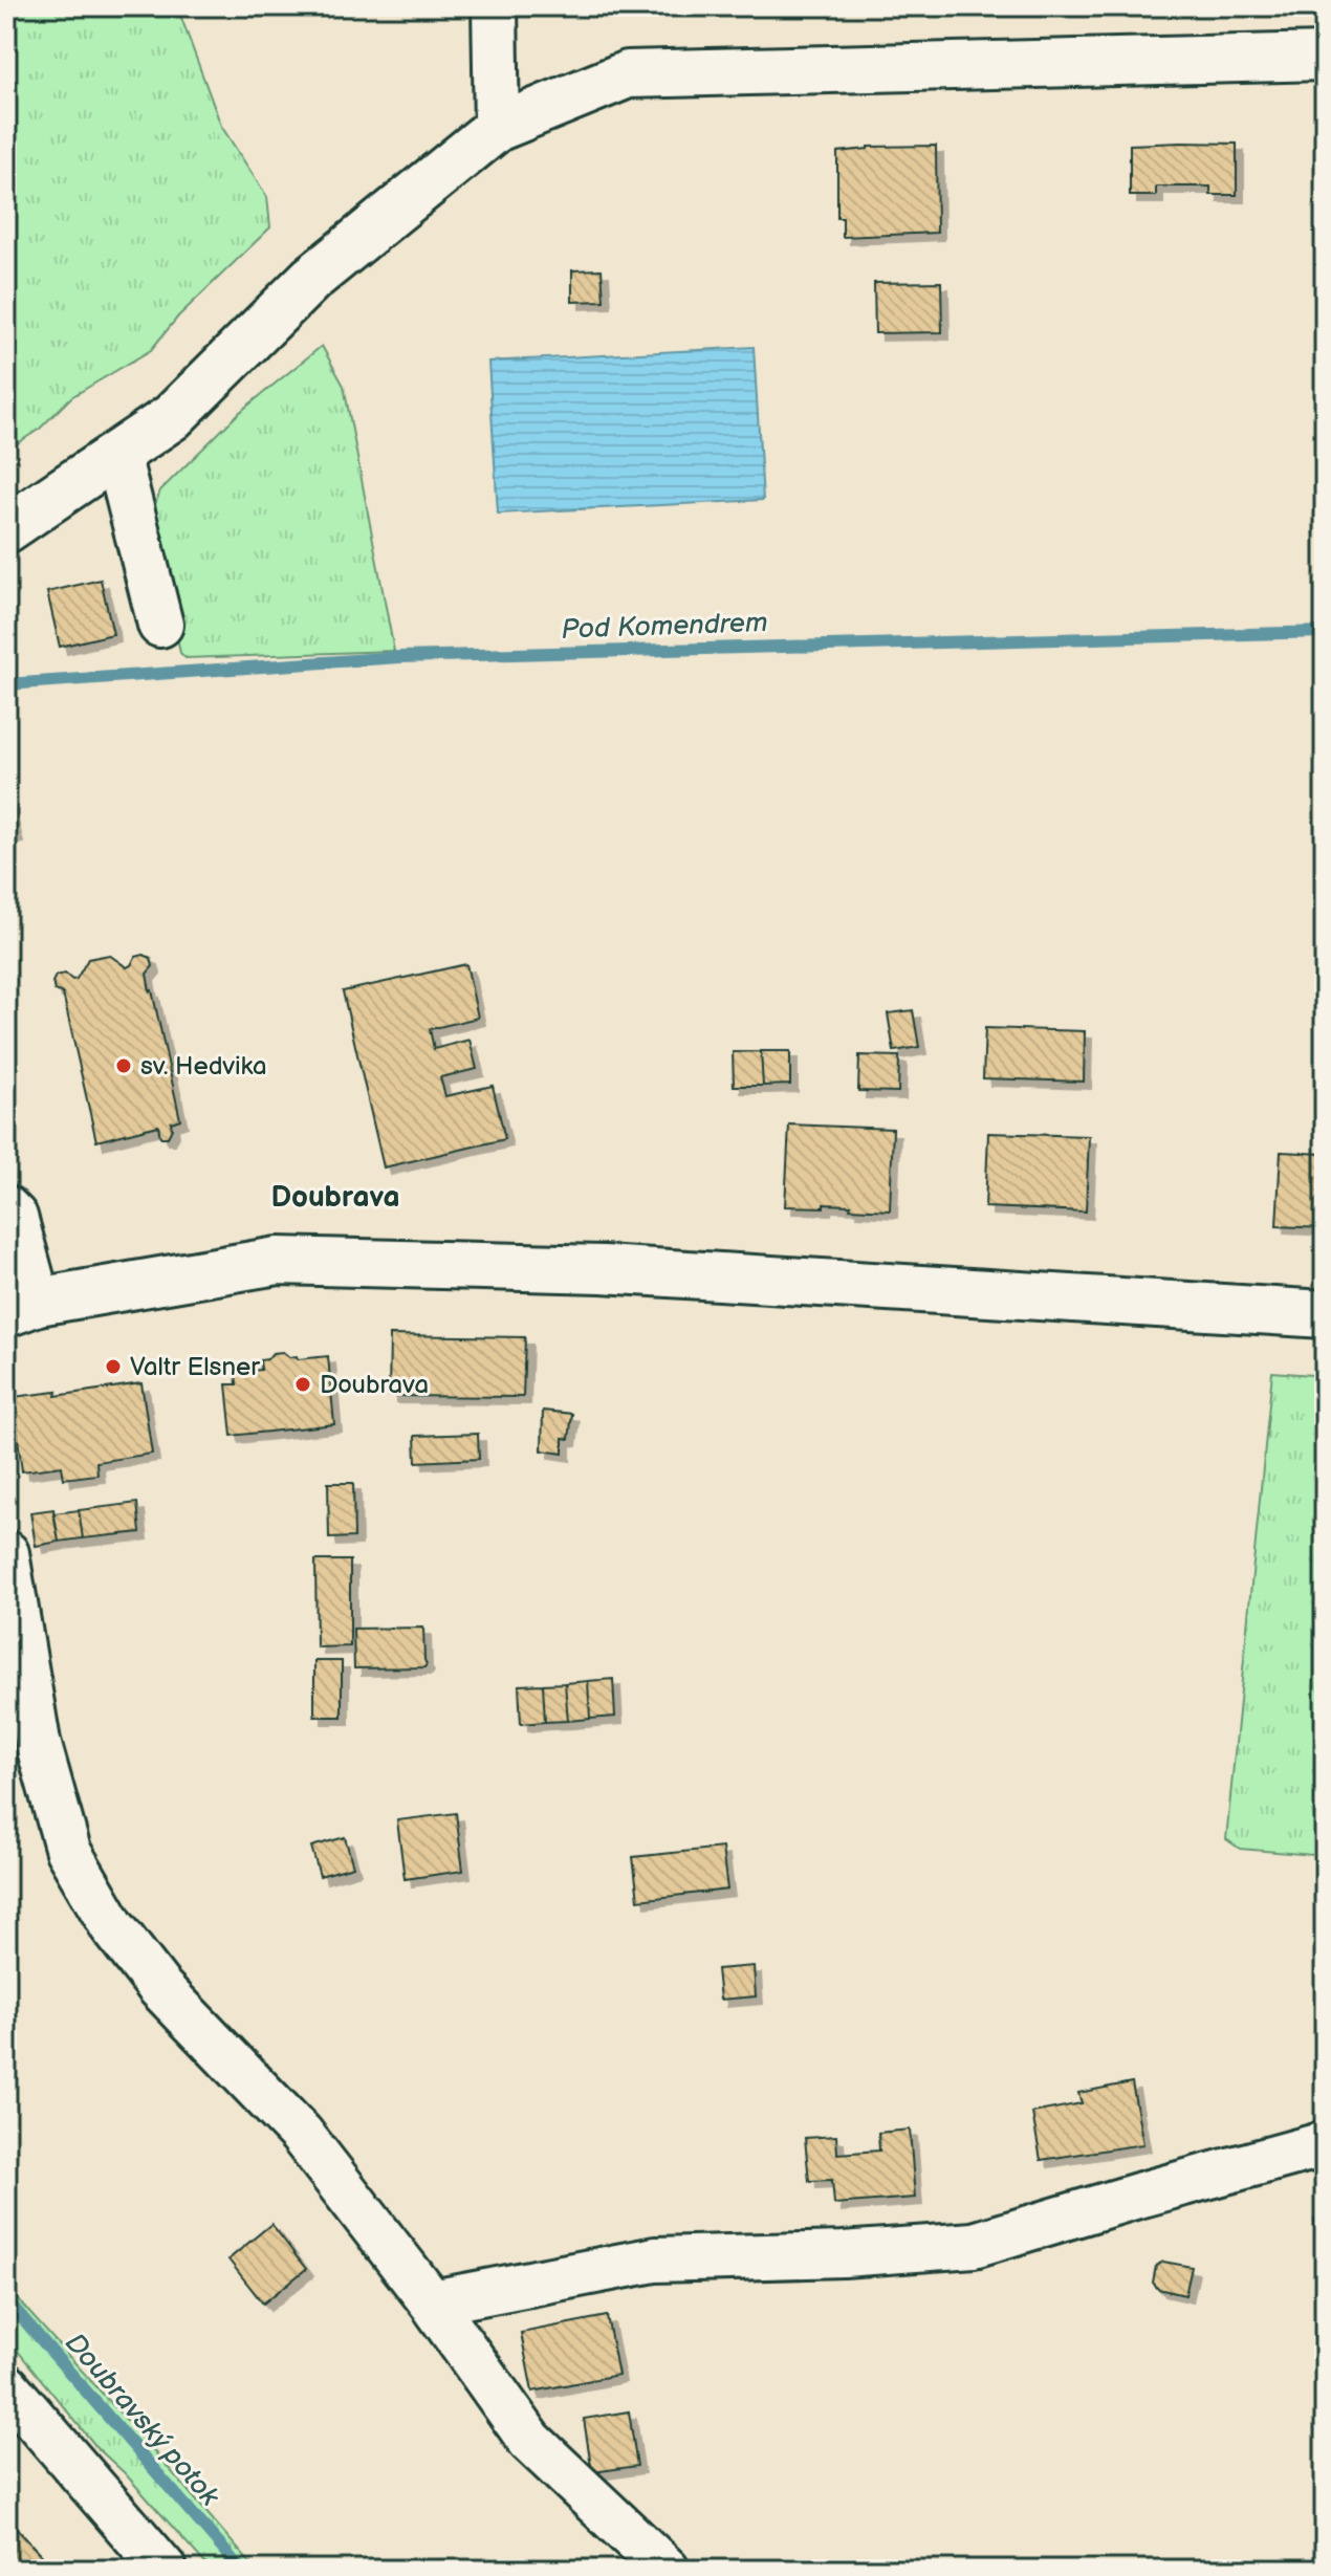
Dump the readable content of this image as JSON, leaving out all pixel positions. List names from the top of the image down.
{
  "districts": ["Doubrava"],
  "water": ["Pod Komendrem", "Doubravský potok"],
  "places": ["sv. Hedvika", "Valtr Elsner", "Doubrava"]
}
